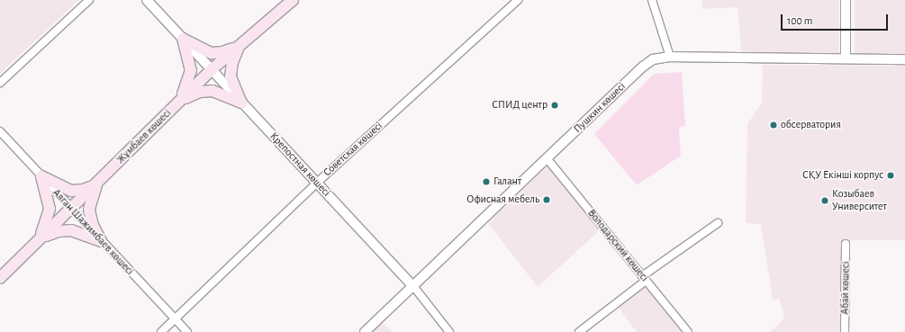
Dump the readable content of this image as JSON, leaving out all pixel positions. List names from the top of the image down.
{
  "streets": {
    "main road": ["Жұмбаев көшесі"],
    "street": [
      "Пушкин көшесі",
      "Советская көшесі",
      "Крепостная көшесі",
      "Аяган Шажимбаев көшесі",
      "Володарский көшесі",
      "Абай көшесі"
    ]
  },
  "crossings": [
    ["Пушкин көшесі", "Крепостная көшесі"],
    ["Пушкин көшесі", "Володарский көшесі"],
    ["Жұмбаев көшесі", "Крепостная көшесі"],
    ["Жұмбаев көшесі", "Аяган Шажимбаев көшесі"],
    ["Советская көшесі", "Крепостная көшесі"],
    ["Советская көшесі", "Аяган Шажимбаев көшесі"]
  ],
  "places": [
    "СПИД центр",
    "обсерватория",
    "СҚУ Екінші корпус",
    "Галант",
    "Офисная мебель",
    "Козыбаев Университет"
  ],
  "scale_bar": "100 m"
}
